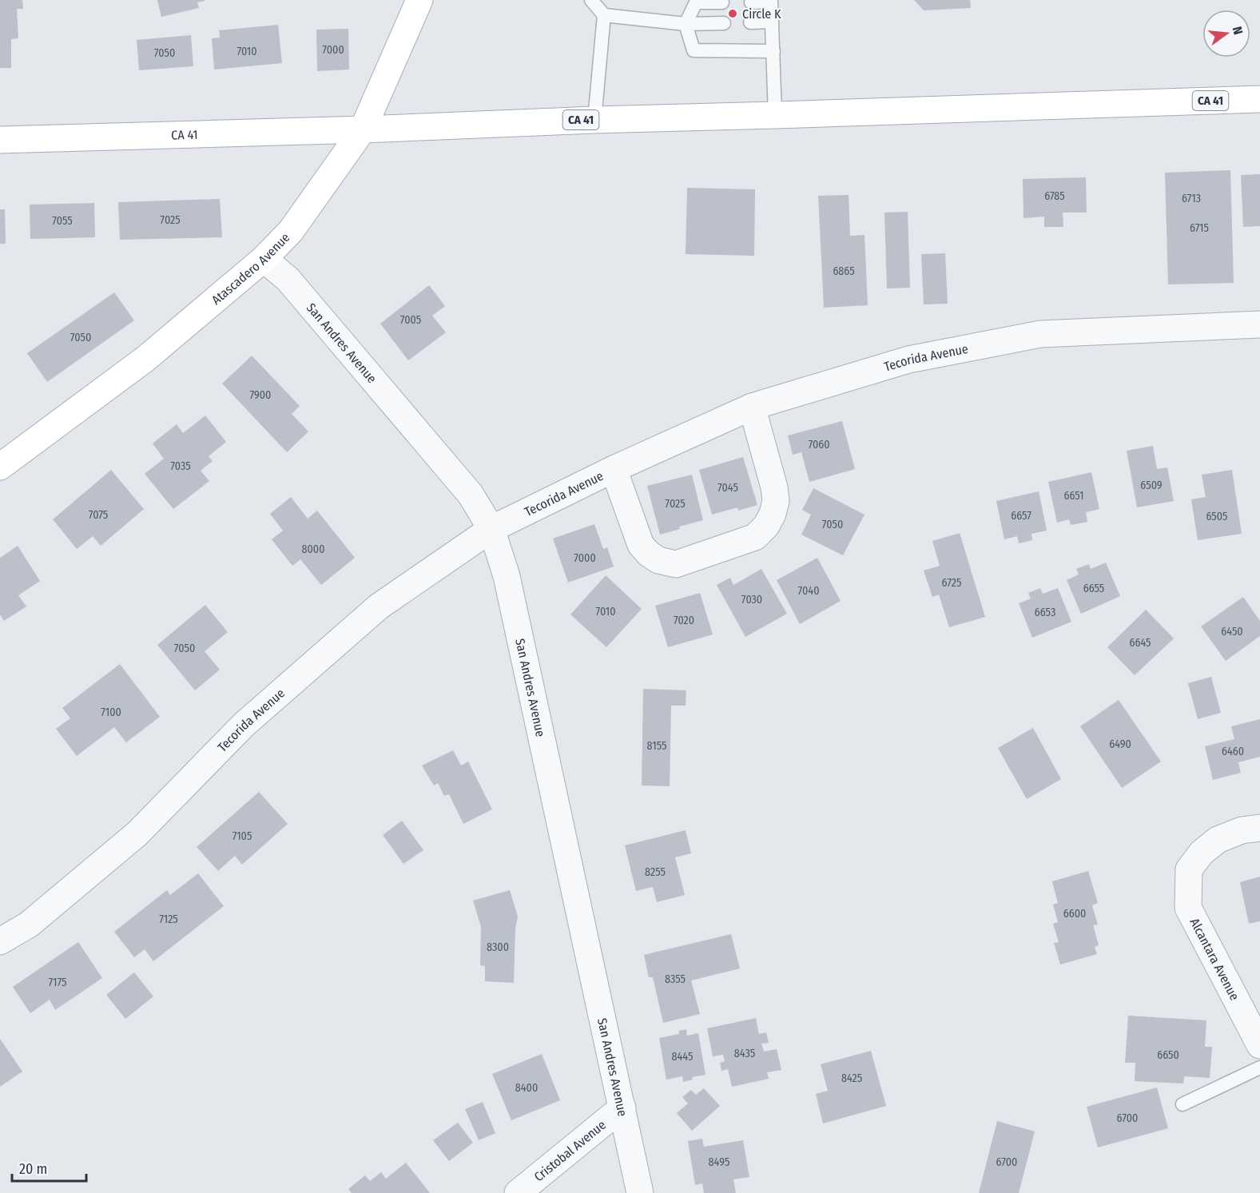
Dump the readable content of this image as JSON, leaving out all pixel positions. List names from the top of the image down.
{
  "streets": {
    "main road": ["CA 41", "Atascadero Avenue"],
    "street": [
      "San Andres Avenue",
      "Tecorida Avenue",
      "Alcantara Avenue",
      "Cristobal Avenue"
    ]
  },
  "crossings": [
    ["CA 41", "Atascadero Avenue"],
    ["Atascadero Avenue", "San Andres Avenue"],
    ["San Andres Avenue", "Tecorida Avenue"],
    ["San Andres Avenue", "Cristobal Avenue"]
  ],
  "places": ["Circle K"],
  "house_numbers": [
    "7000",
    "7010",
    "7050",
    "6785",
    "6713",
    "7025",
    "7055",
    "6715",
    "6865",
    "7005",
    "7050",
    "7900",
    "7060",
    "7035",
    "6509",
    "7045",
    "6651",
    "7025",
    "7075",
    "6657",
    "6505",
    "7050",
    "8000",
    "7000",
    "6725",
    "6655",
    "7040",
    "7030",
    "7010",
    "6653",
    "7020",
    "6450",
    "6645",
    "7050",
    "7100",
    "6490",
    "8155",
    "6460",
    "7105",
    "8255",
    "6600",
    "7125",
    "8300",
    "8355",
    "7175",
    "8435",
    "6650",
    "8445",
    "8425",
    "8400",
    "6700",
    "8495",
    "6700"
  ],
  "scale_bar": "20 m",
  "north": "right"
}
